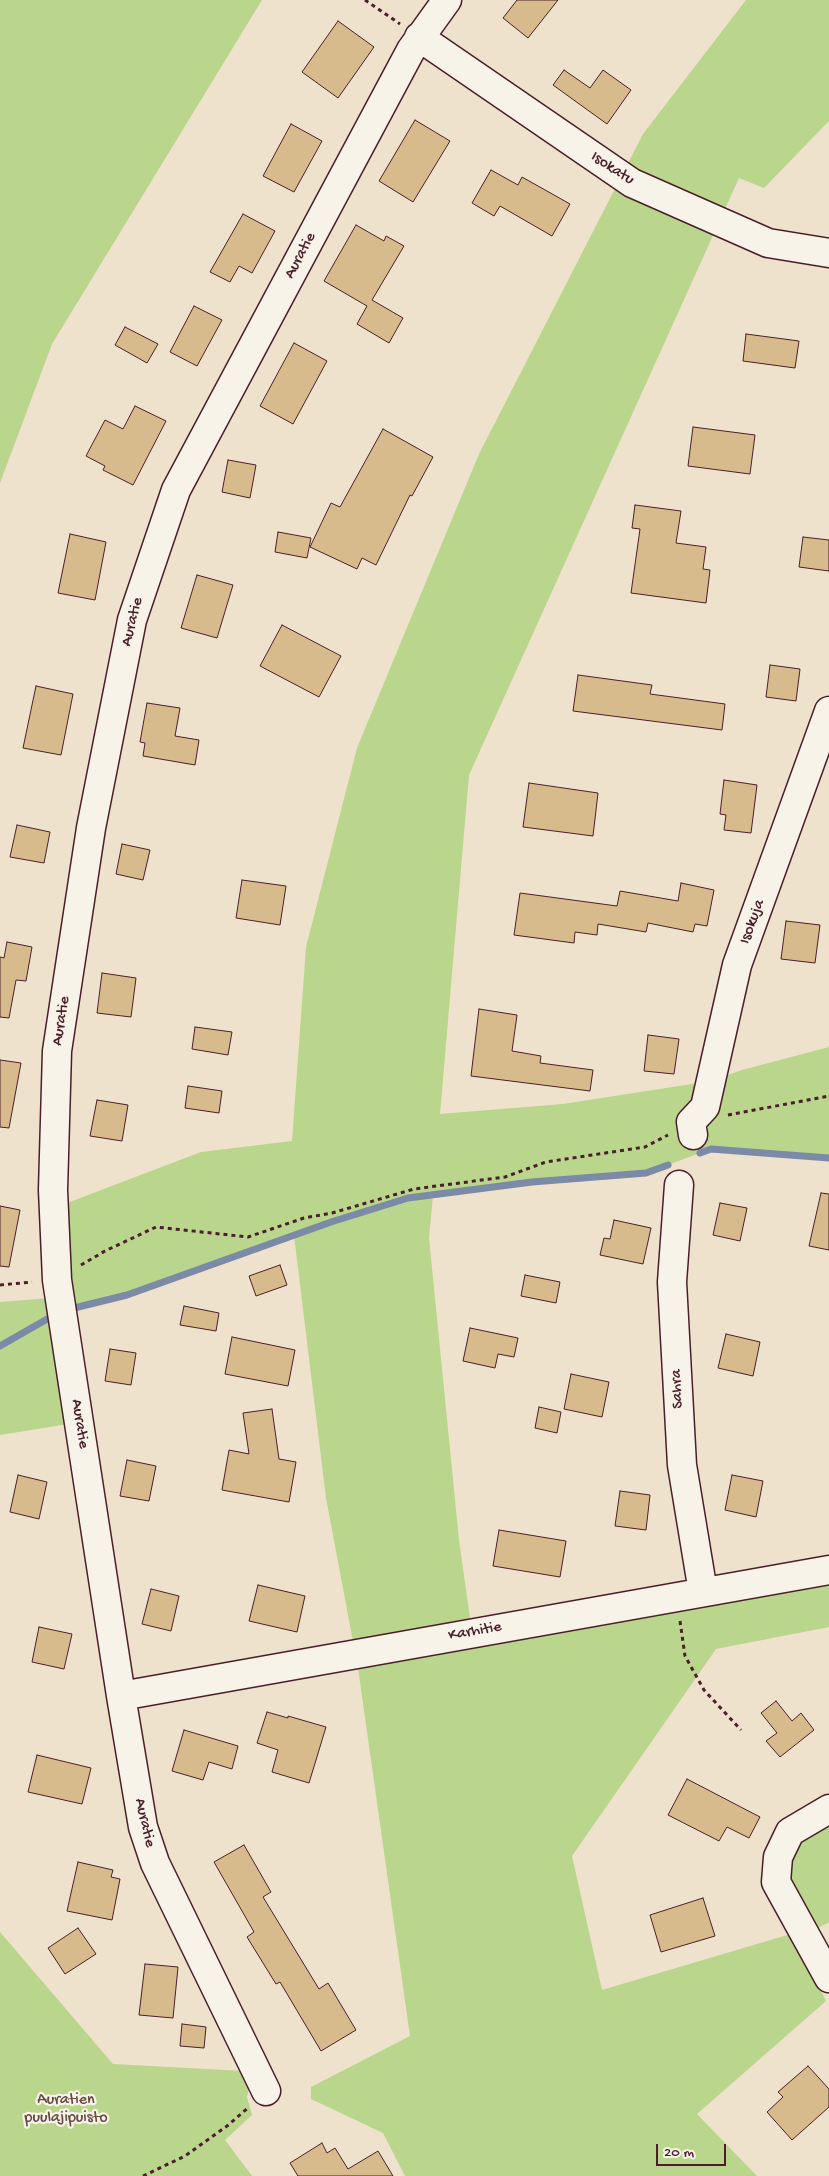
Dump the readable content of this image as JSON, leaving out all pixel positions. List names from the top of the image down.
{
  "streets": {
    "street": [
      "Isokatu",
      "Auratie",
      "Isokuja",
      "Sahra",
      "Karhitie"
    ]
  },
  "crossings": [
    ["Isokatu", "Auratie"],
    ["Auratie", "Karhitie"],
    ["Sahra", "Karhitie"]
  ],
  "parks": ["Auratien puulajipuisto"],
  "scale_bar": "20 m"
}
